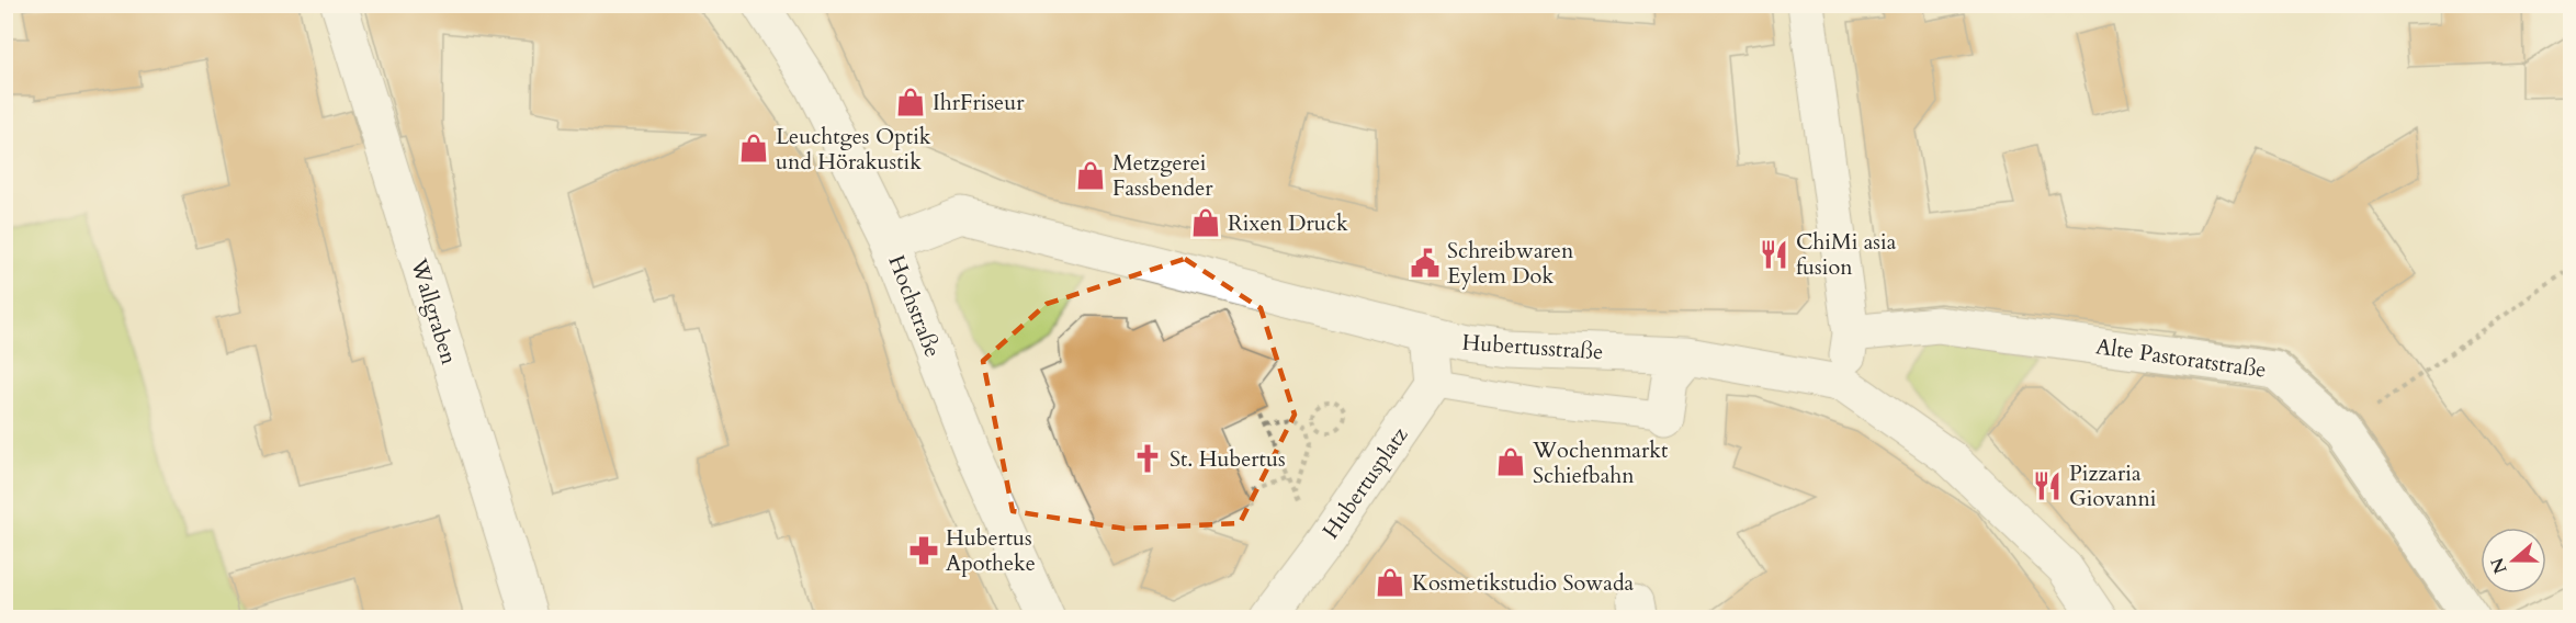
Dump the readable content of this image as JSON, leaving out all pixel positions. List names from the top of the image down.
{
  "streets": {
    "street": [
      "Hochstraße",
      "Wallgraben",
      "Hubertusstraße",
      "Alte Pastoratstraße",
      "Hubertusplatz"
    ]
  },
  "crossings": [
    ["Hochstraße", "Hubertusstraße"]
  ],
  "places": {
    "shop": [
      "IhrFriseur",
      "Leuchtges Optik und Hörakustik",
      "Metzgerei Fassbender",
      "Rixen Druck",
      "Wochenmarkt Schiefbahn",
      "Kosmetikstudio Sowada"
    ],
    "restaurant": ["ChiMi asia fusion", "Pizzaria Giovanni"],
    "public building": ["Schreibwaren Eylem Dok"],
    "church": ["St. Hubertus"],
    "pharmacy": ["Hubertus Apotheke"]
  },
  "north": "left"
}
